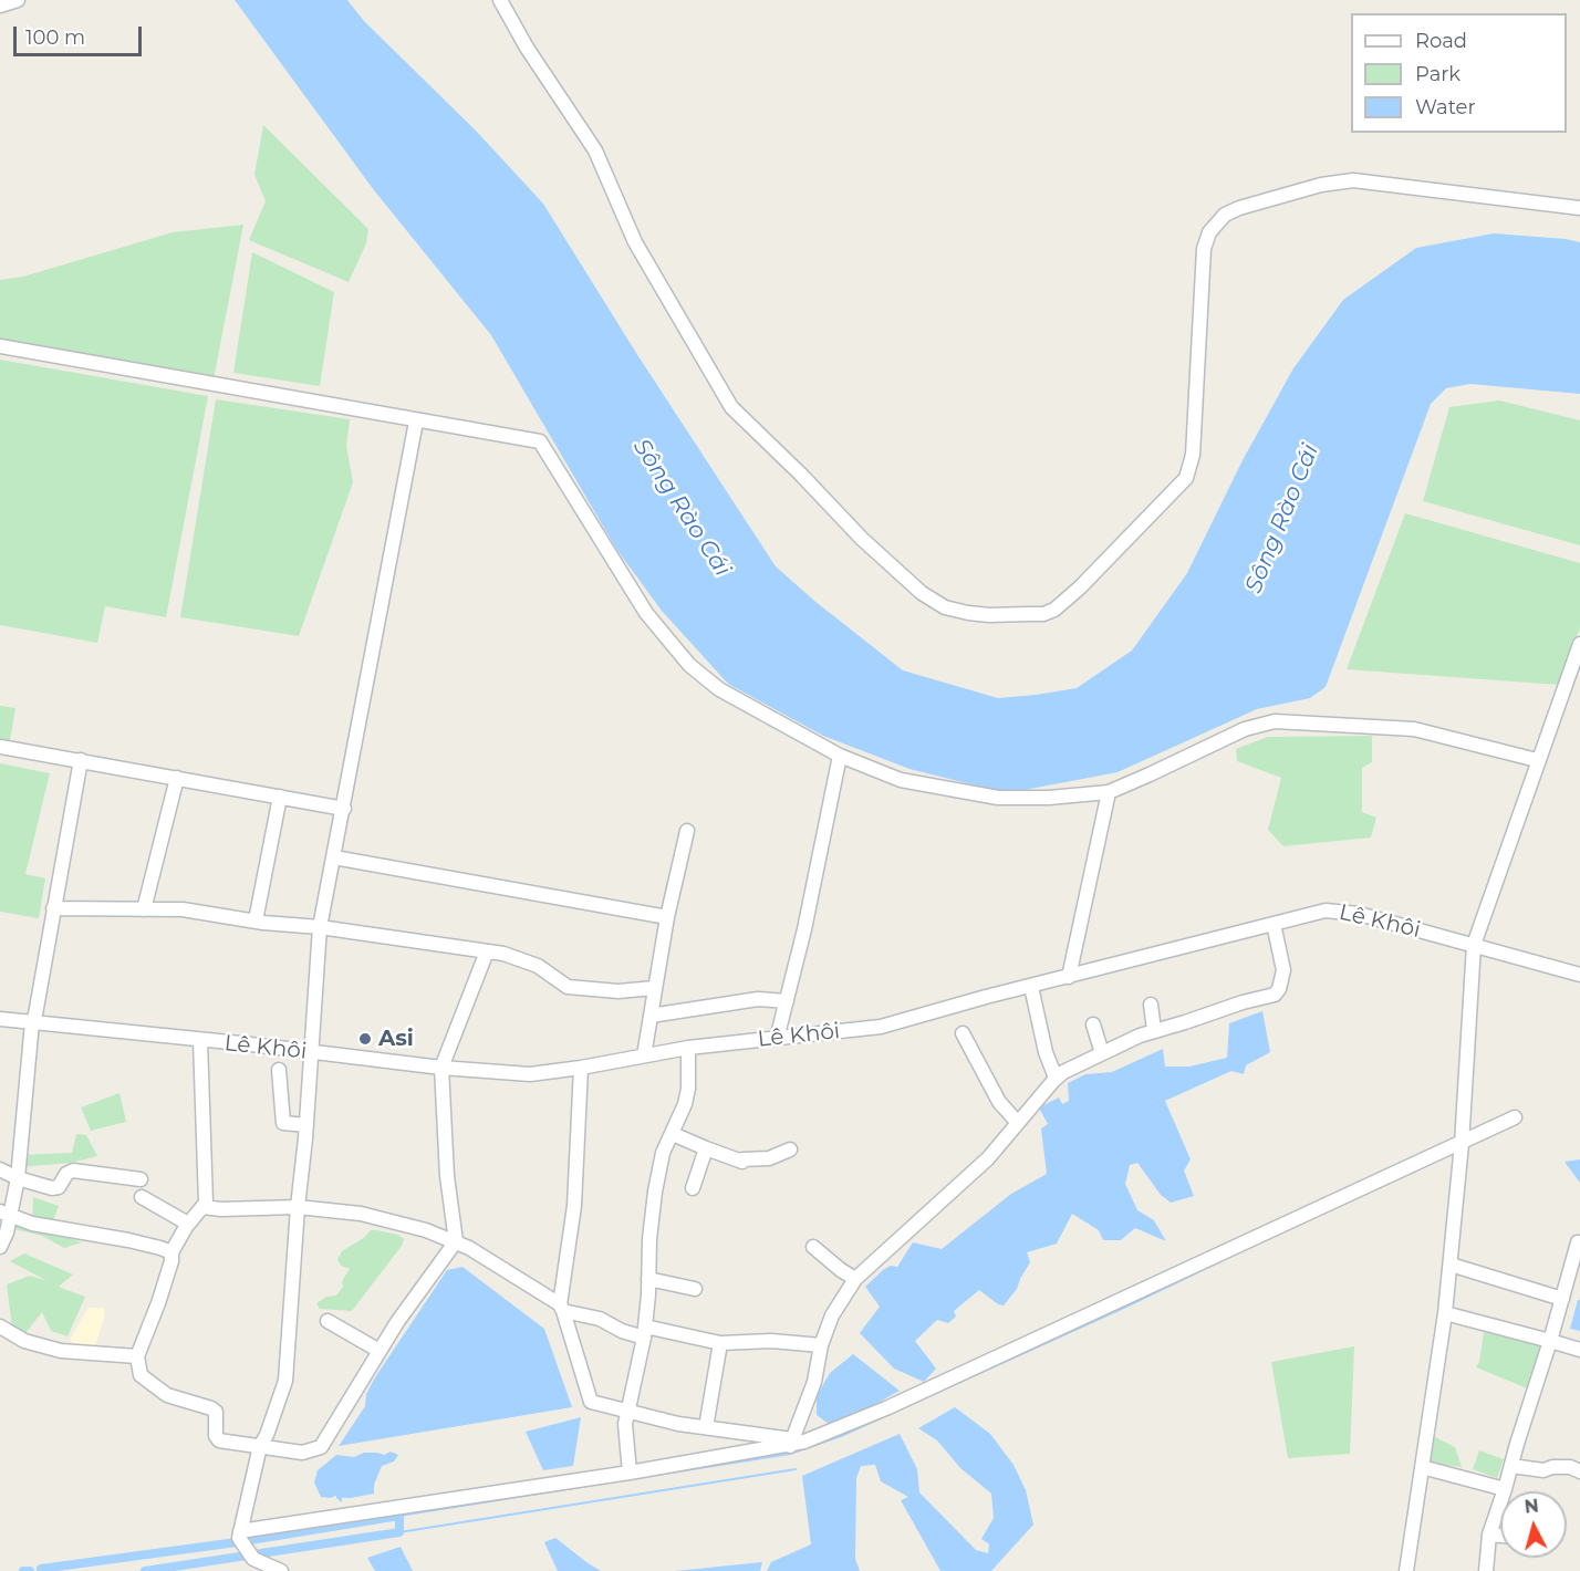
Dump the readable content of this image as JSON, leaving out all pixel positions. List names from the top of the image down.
{
  "streets": {
    "street": ["Lê Khôi"]
  },
  "water": ["Sông Rào Cái"],
  "places": ["Asi"],
  "legend": ["Road", "Park", "Water"],
  "scale_bar": "100 m",
  "north": "top"
}
